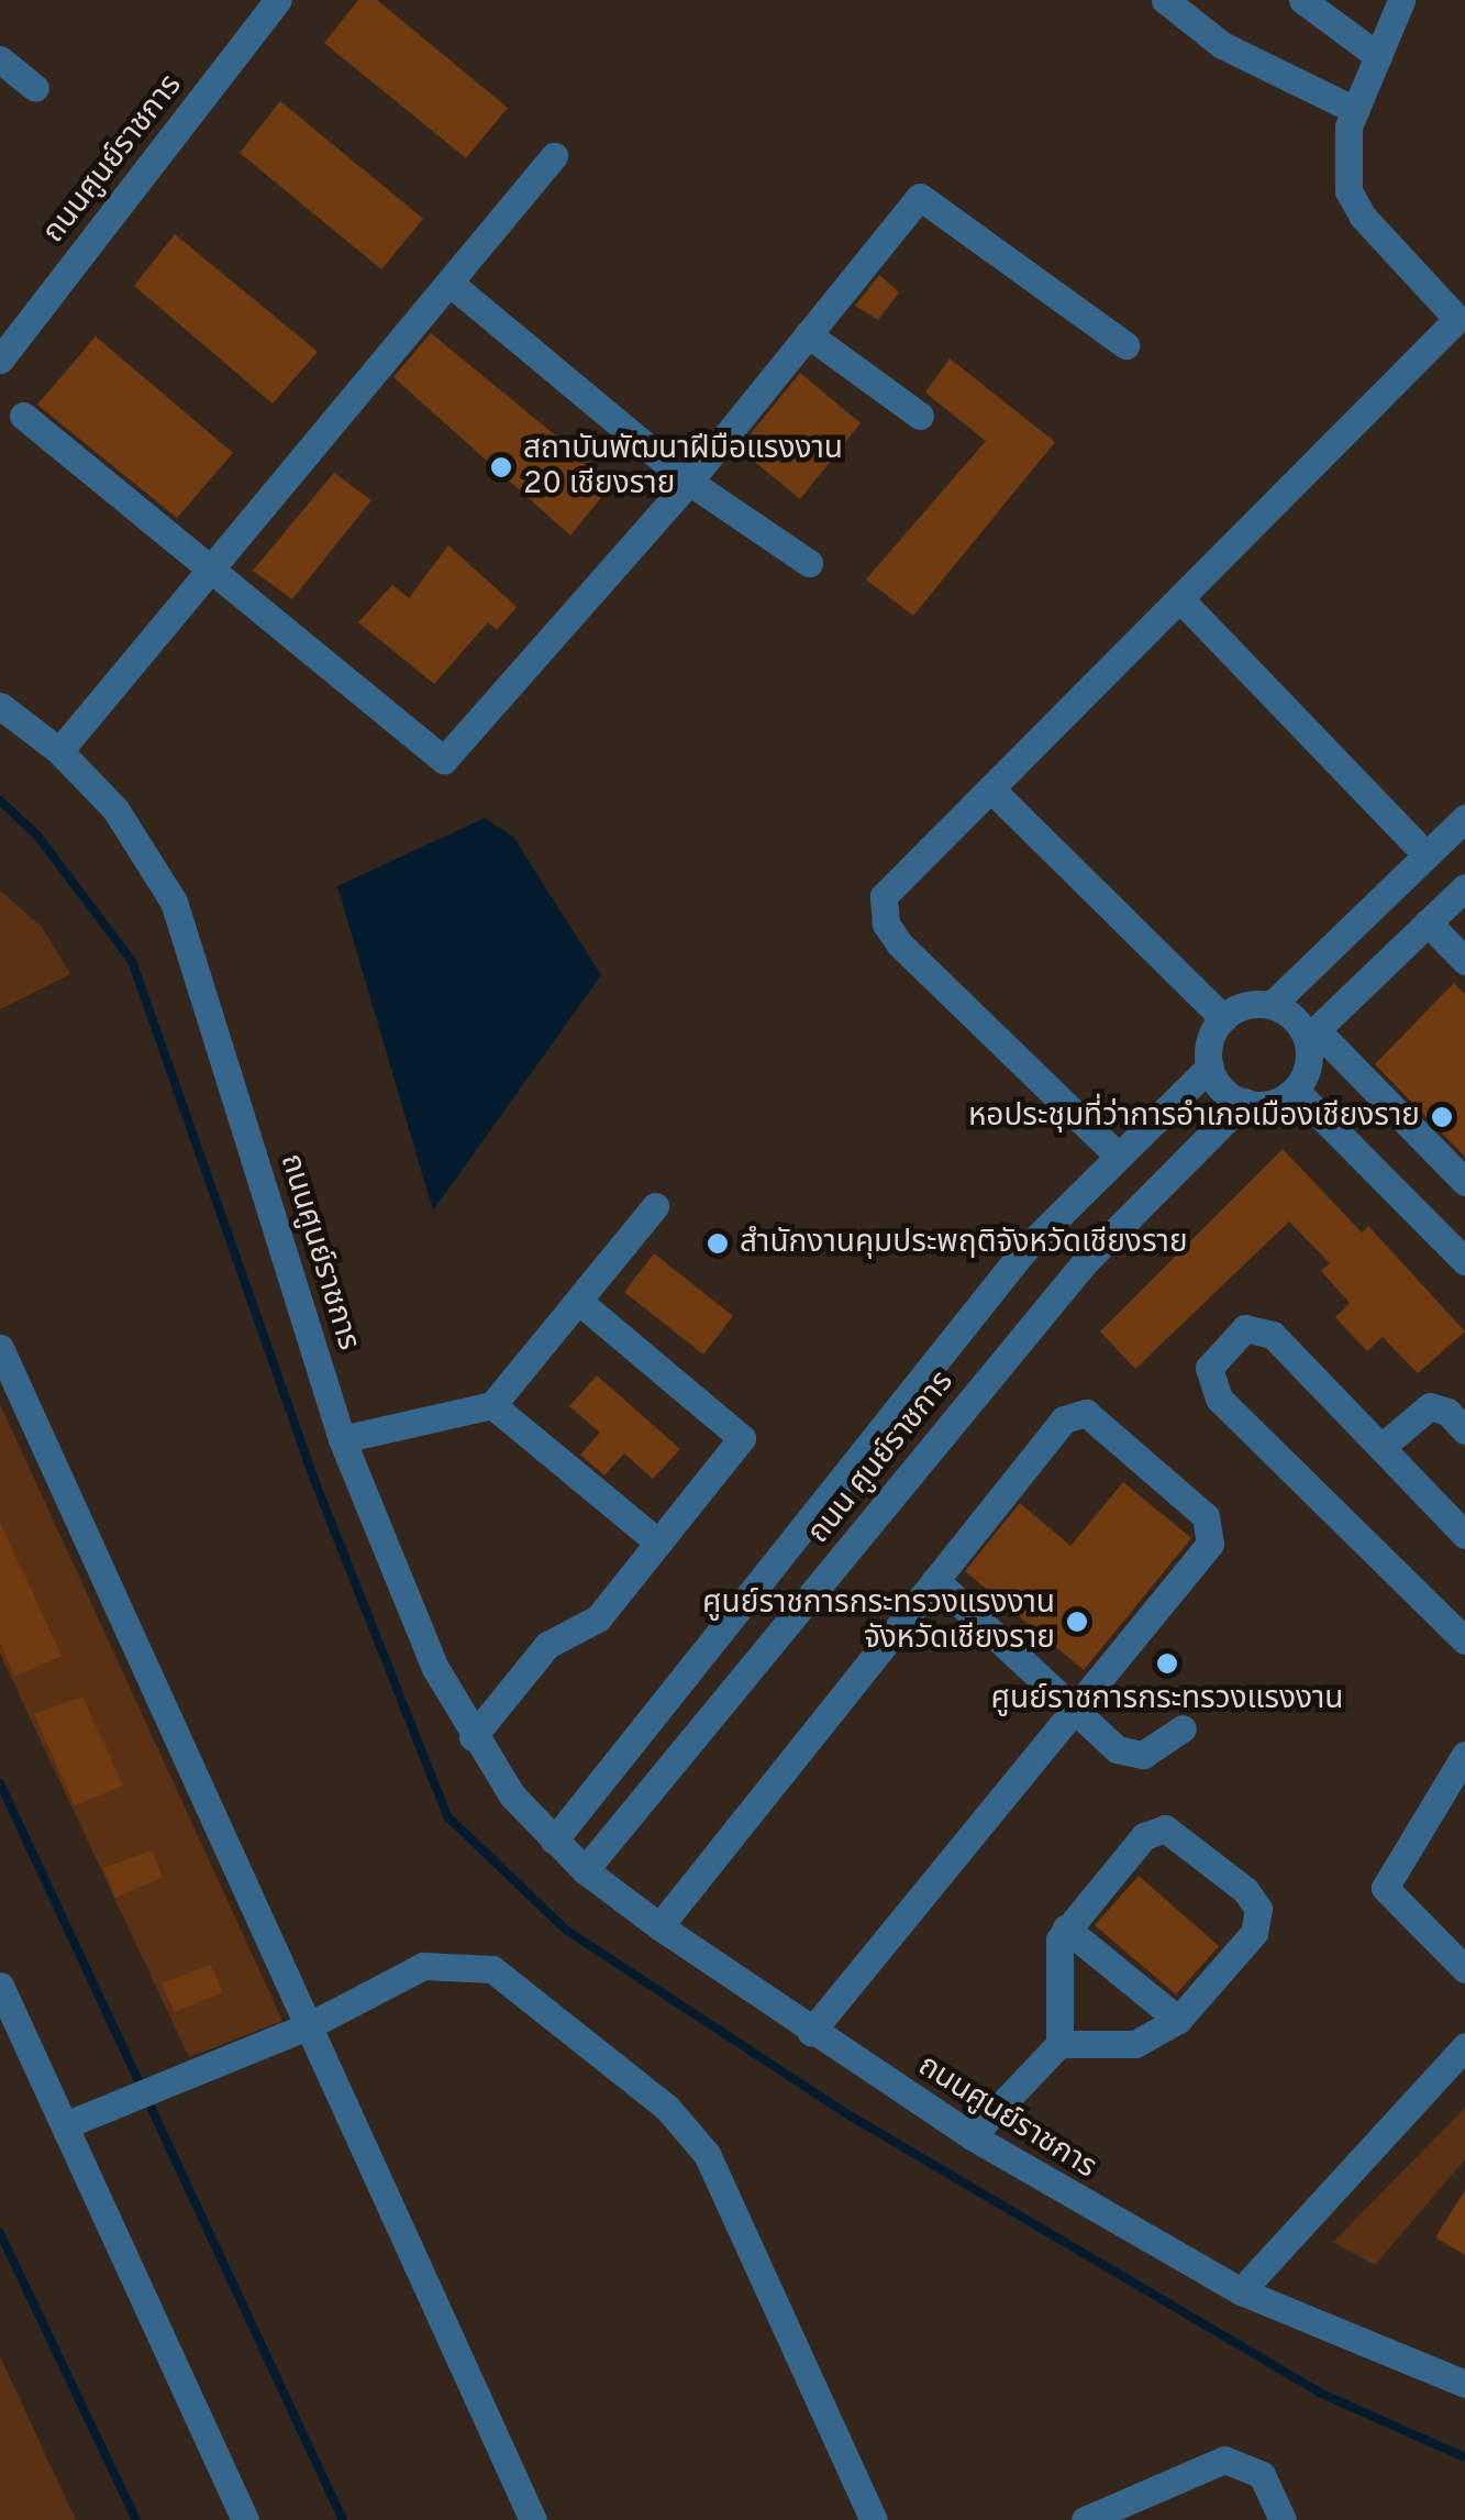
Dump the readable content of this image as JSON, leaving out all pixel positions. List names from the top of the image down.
{
  "streets": {
    "street": ["ถนนศูนย์ราชการ", "ถนน ศูนย์ราชการ"]
  },
  "crossings": [
    ["ถนนศูนย์ราชการ", "ถนน ศูนย์ราชการ"]
  ],
  "places": [
    "สถาบันพัฒนาฝีมือแรงงาน 20 เชียงราย",
    "หอประชุมที่ว่าการอำเภอเมืองเชียงราย",
    "สำนักงานคุมประพฤติจังหวัดเชียงราย",
    "ศูนย์ราชการกระทรวงแรงงาน จังหวัดเชียงราย",
    "ศูนย์ราชการกระทรวงแรงงาน"
  ]
}
